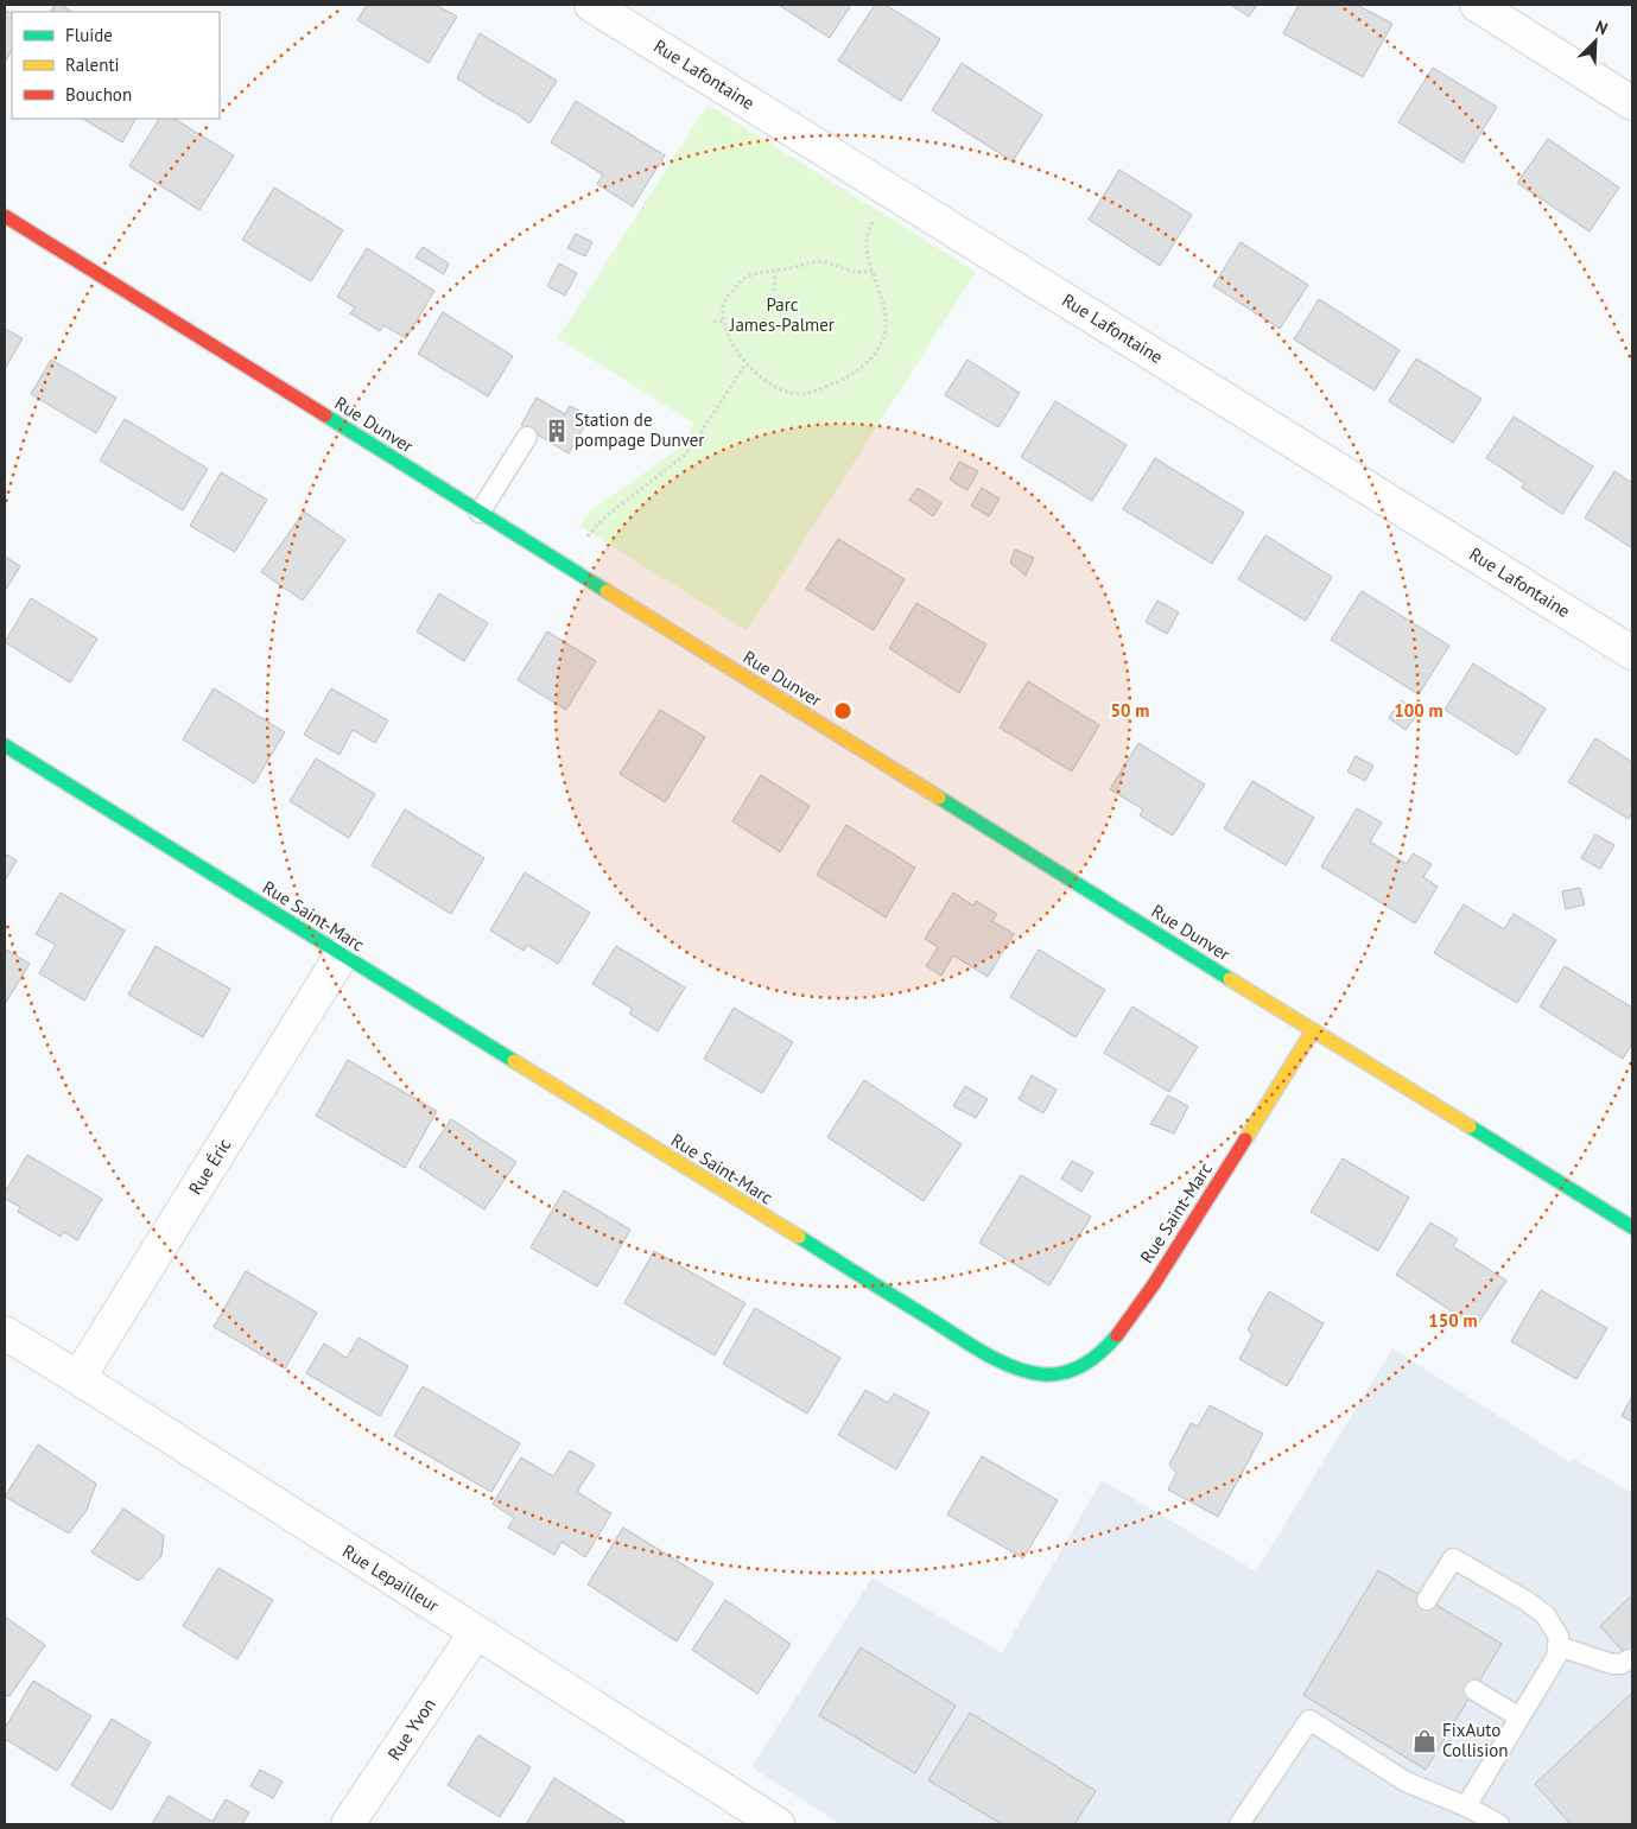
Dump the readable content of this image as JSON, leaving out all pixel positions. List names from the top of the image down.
{
  "streets": {
    "street": [
      "Rue Lafontaine",
      "Rue Dunver",
      "Rue Saint-Marc",
      "Rue Éric",
      "Rue Lepailleur",
      "Rue Yvon"
    ]
  },
  "crossings": [
    ["Rue Dunver", "Rue Saint-Marc"],
    ["Rue Saint-Marc", "Rue Éric"],
    ["Rue Éric", "Rue Lepailleur"],
    ["Rue Lepailleur", "Rue Yvon"]
  ],
  "parks": ["Parc James-Palmer"],
  "places": {
    "building": ["Station de pompage Dunver"],
    "shop": ["FixAuto Collision"]
  },
  "legend": ["Fluide", "Ralenti", "Bouchon"],
  "north": "top right",
  "rings": ["50 m", "100 m", "150 m"]
}
